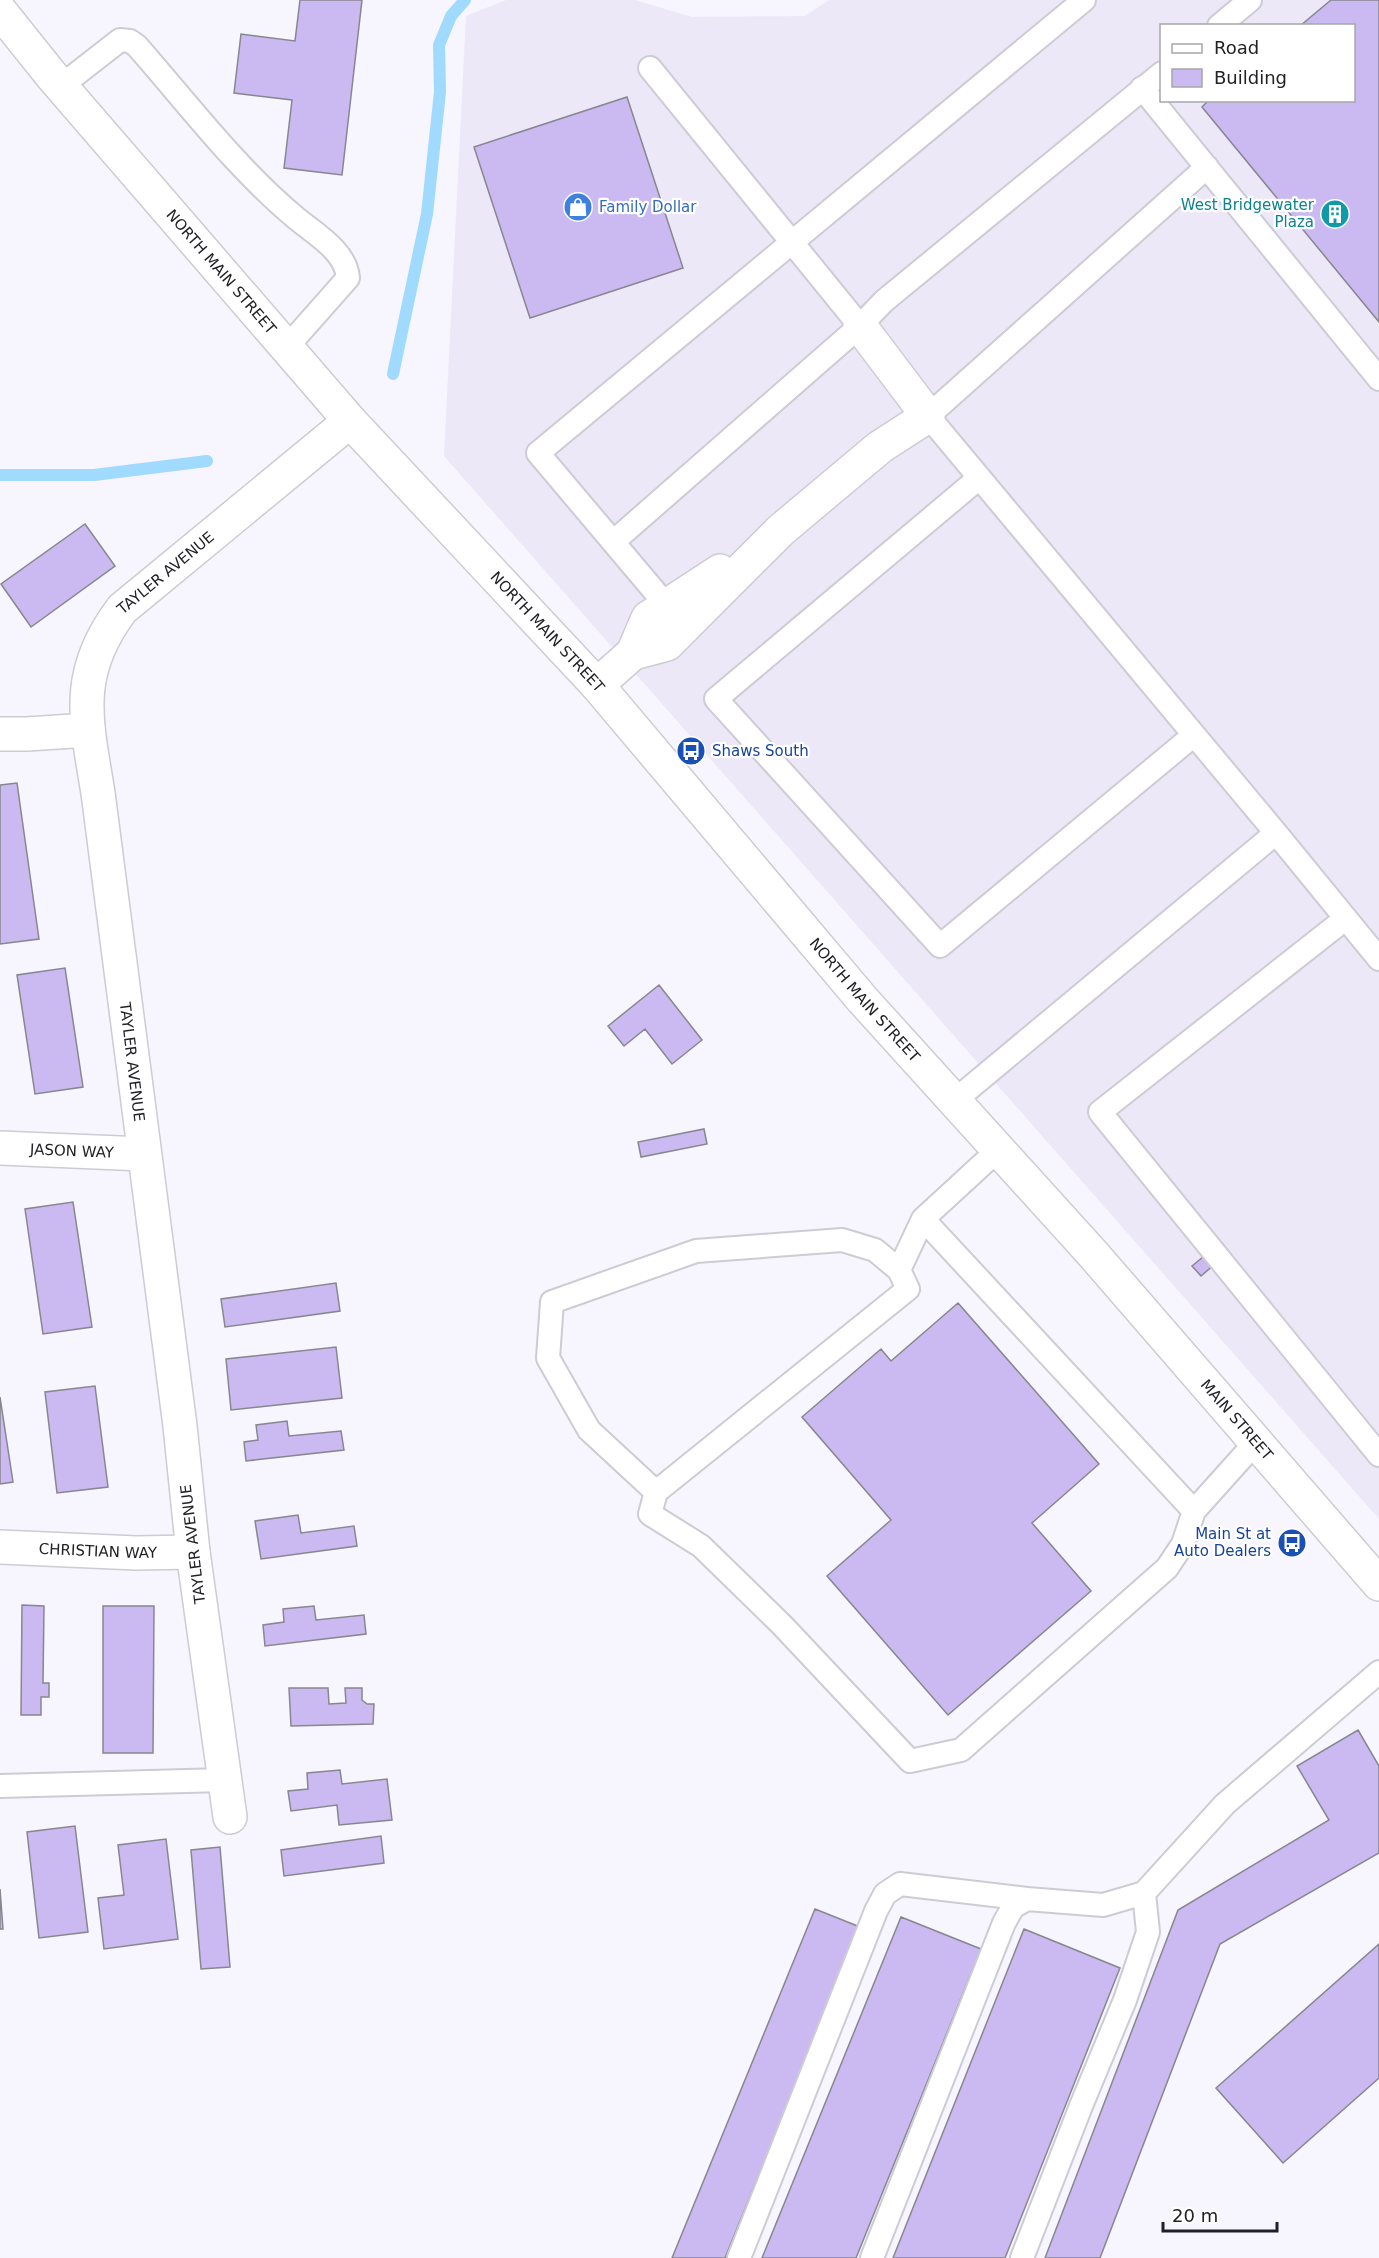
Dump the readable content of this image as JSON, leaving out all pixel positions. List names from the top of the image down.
{
  "streets": {
    "street": [
      "NORTH MAIN STREET",
      "TAYLER AVENUE",
      "JASON WAY",
      "MAIN STREET",
      "CHRISTIAN WAY"
    ]
  },
  "crossings": [
    ["NORTH MAIN STREET", "TAYLER AVENUE"],
    ["NORTH MAIN STREET", "MAIN STREET"],
    ["TAYLER AVENUE", "JASON WAY"],
    ["TAYLER AVENUE", "CHRISTIAN WAY"]
  ],
  "places": {
    "shop": ["Family Dollar"],
    "building": ["West Bridgewater Plaza"],
    "bus stop": ["Shaws South", "Main St at Auto Dealers"]
  },
  "legend": ["Road", "Building"],
  "scale_bar": "20 m"
}
